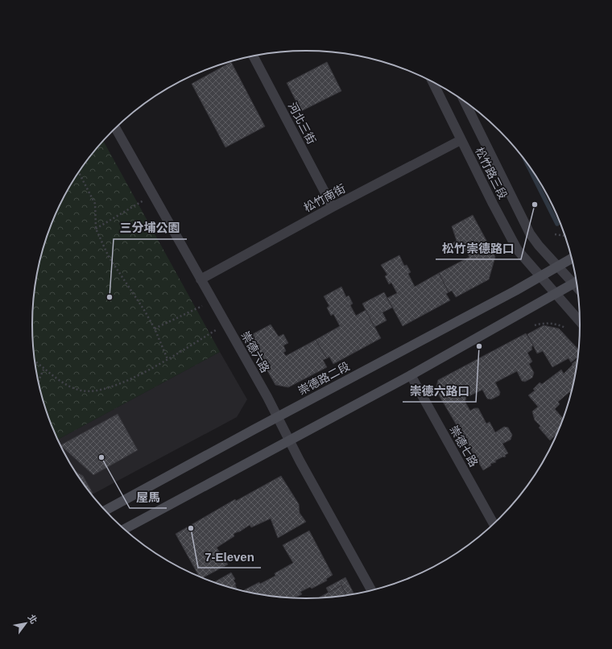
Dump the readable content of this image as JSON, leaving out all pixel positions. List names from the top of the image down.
{
  "streets": {
    "main road": ["崇德路二段"],
    "street": [
      "河北三街",
      "松竹路三段",
      "松竹南街",
      "崇德六路",
      "崇德七路"
    ]
  },
  "crossings": [
    ["河北三街", "松竹南街"],
    ["松竹路三段", "松竹南街"],
    ["松竹路三段", "崇德路二段"],
    ["松竹南街", "崇德六路"],
    ["崇德六路", "崇德路二段"]
  ],
  "places": [
    "松竹崇德路口",
    "三分埔公園",
    "崇德六路口",
    "屋馬",
    "7-Eleven"
  ],
  "north": "top right"
}
